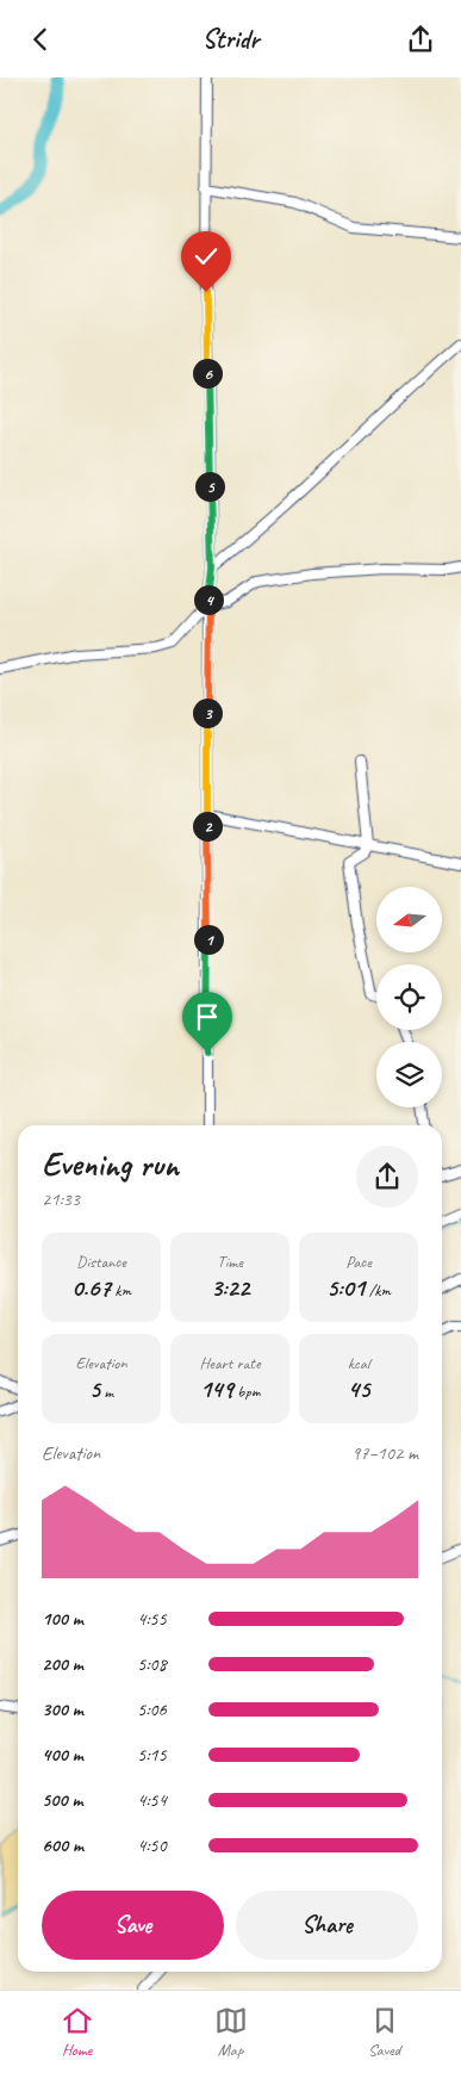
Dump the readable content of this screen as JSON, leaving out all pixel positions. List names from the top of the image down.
{
  "north": "left",
  "page": {
    "header": "Stridr",
    "pins": [
      "6",
      "5",
      "4",
      "3",
      "2",
      "1"
    ],
    "heading": ["Evening run", "21:33"],
    "stats": [
      ["Distance", "0.67 km"],
      ["Time", "3:22"],
      ["Pace", "5:01 /km"],
      ["Elevation", "5 m"],
      ["Heart rate", "149 bpm"],
      ["kcal", "45"]
    ],
    "chart": ["Elevation", "97–102 m"],
    "list": [
      {
        "name": "100 m",
        "note": "4:55"
      },
      {
        "name": "200 m",
        "note": "5:08"
      },
      {
        "name": "300 m",
        "note": "5:06"
      },
      {
        "name": "400 m",
        "note": "5:15"
      },
      {
        "name": "500 m",
        "note": "4:54"
      },
      {
        "name": "600 m",
        "note": "4:50"
      }
    ],
    "buttons": ["Save", "Share"],
    "tabs": ["Home", "Map", "Saved"]
  }
}
